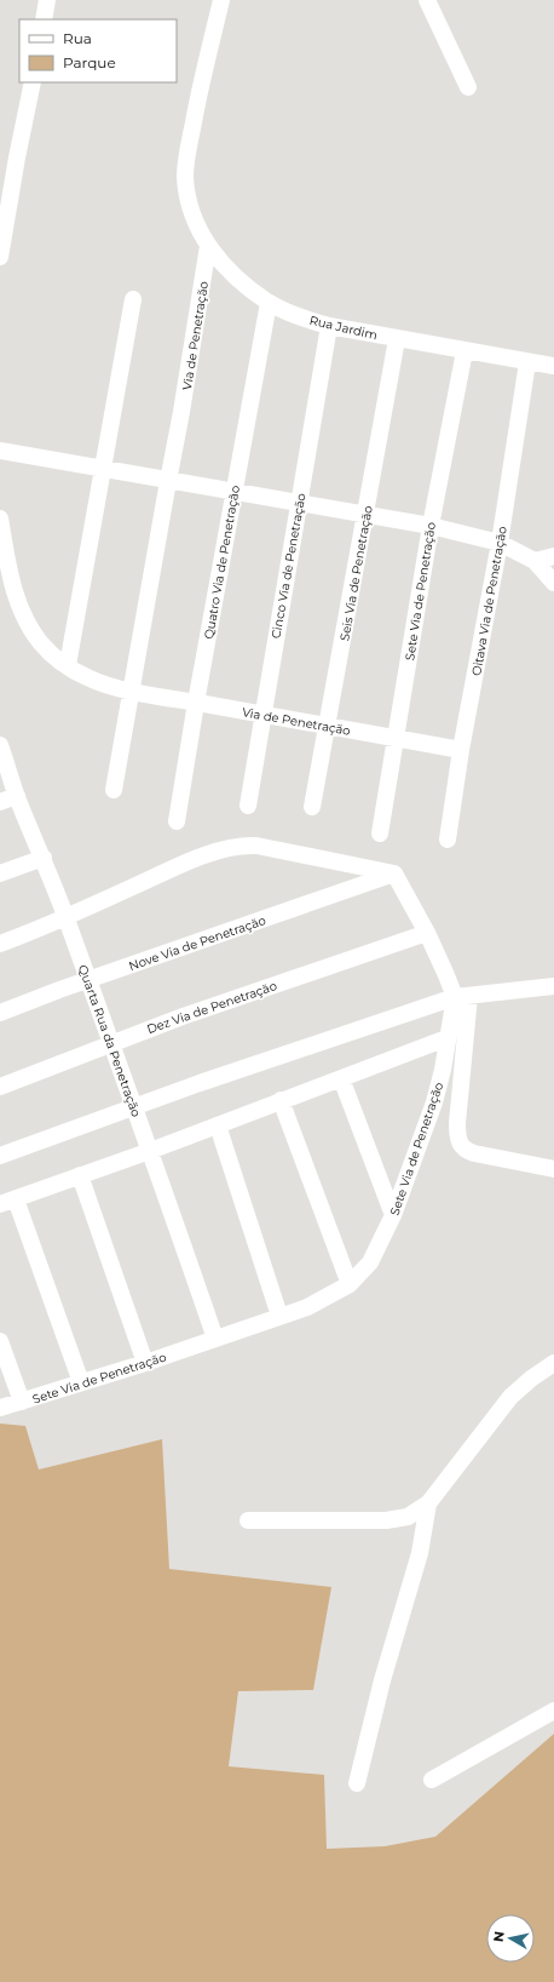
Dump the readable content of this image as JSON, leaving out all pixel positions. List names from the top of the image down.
{
  "streets": {
    "street": [
      "Rua Jardim",
      "Via de Penetração",
      "Quatro Via de Penetração",
      "Cinco Via de Penetração",
      "Seis Via de Penetração",
      "Sete Via de Penetração",
      "Oitava Via de Penetração",
      "Nove Via de Penetração",
      "Dez Via de Penetração",
      "Quarta Rua da Penetração"
    ]
  },
  "crossings": [
    ["Rua Jardim", "Via de Penetração"],
    ["Rua Jardim", "Quatro Via de Penetração"],
    ["Rua Jardim", "Cinco Via de Penetração"],
    ["Rua Jardim", "Seis Via de Penetração"],
    ["Rua Jardim", "Sete Via de Penetração"],
    ["Rua Jardim", "Oitava Via de Penetração"],
    ["Via de Penetração", "Quatro Via de Penetração"],
    ["Via de Penetração", "Cinco Via de Penetração"],
    ["Via de Penetração", "Seis Via de Penetração"],
    ["Via de Penetração", "Sete Via de Penetração"],
    ["Via de Penetração", "Oitava Via de Penetração"],
    ["Sete Via de Penetração", "Quarta Rua da Penetração"],
    ["Nove Via de Penetração", "Quarta Rua da Penetração"],
    ["Dez Via de Penetração", "Quarta Rua da Penetração"]
  ],
  "legend": ["Rua", "Parque"],
  "north": "left"
}
